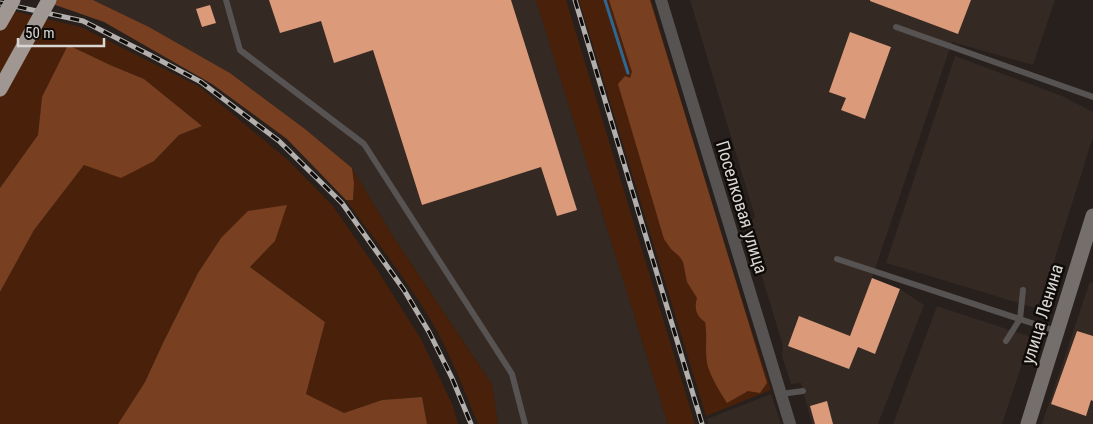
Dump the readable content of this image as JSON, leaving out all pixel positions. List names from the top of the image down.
{
  "streets": {
    "street": ["Поселковая улица", "улица Ленина"]
  },
  "scale_bar": "50 m"
}
